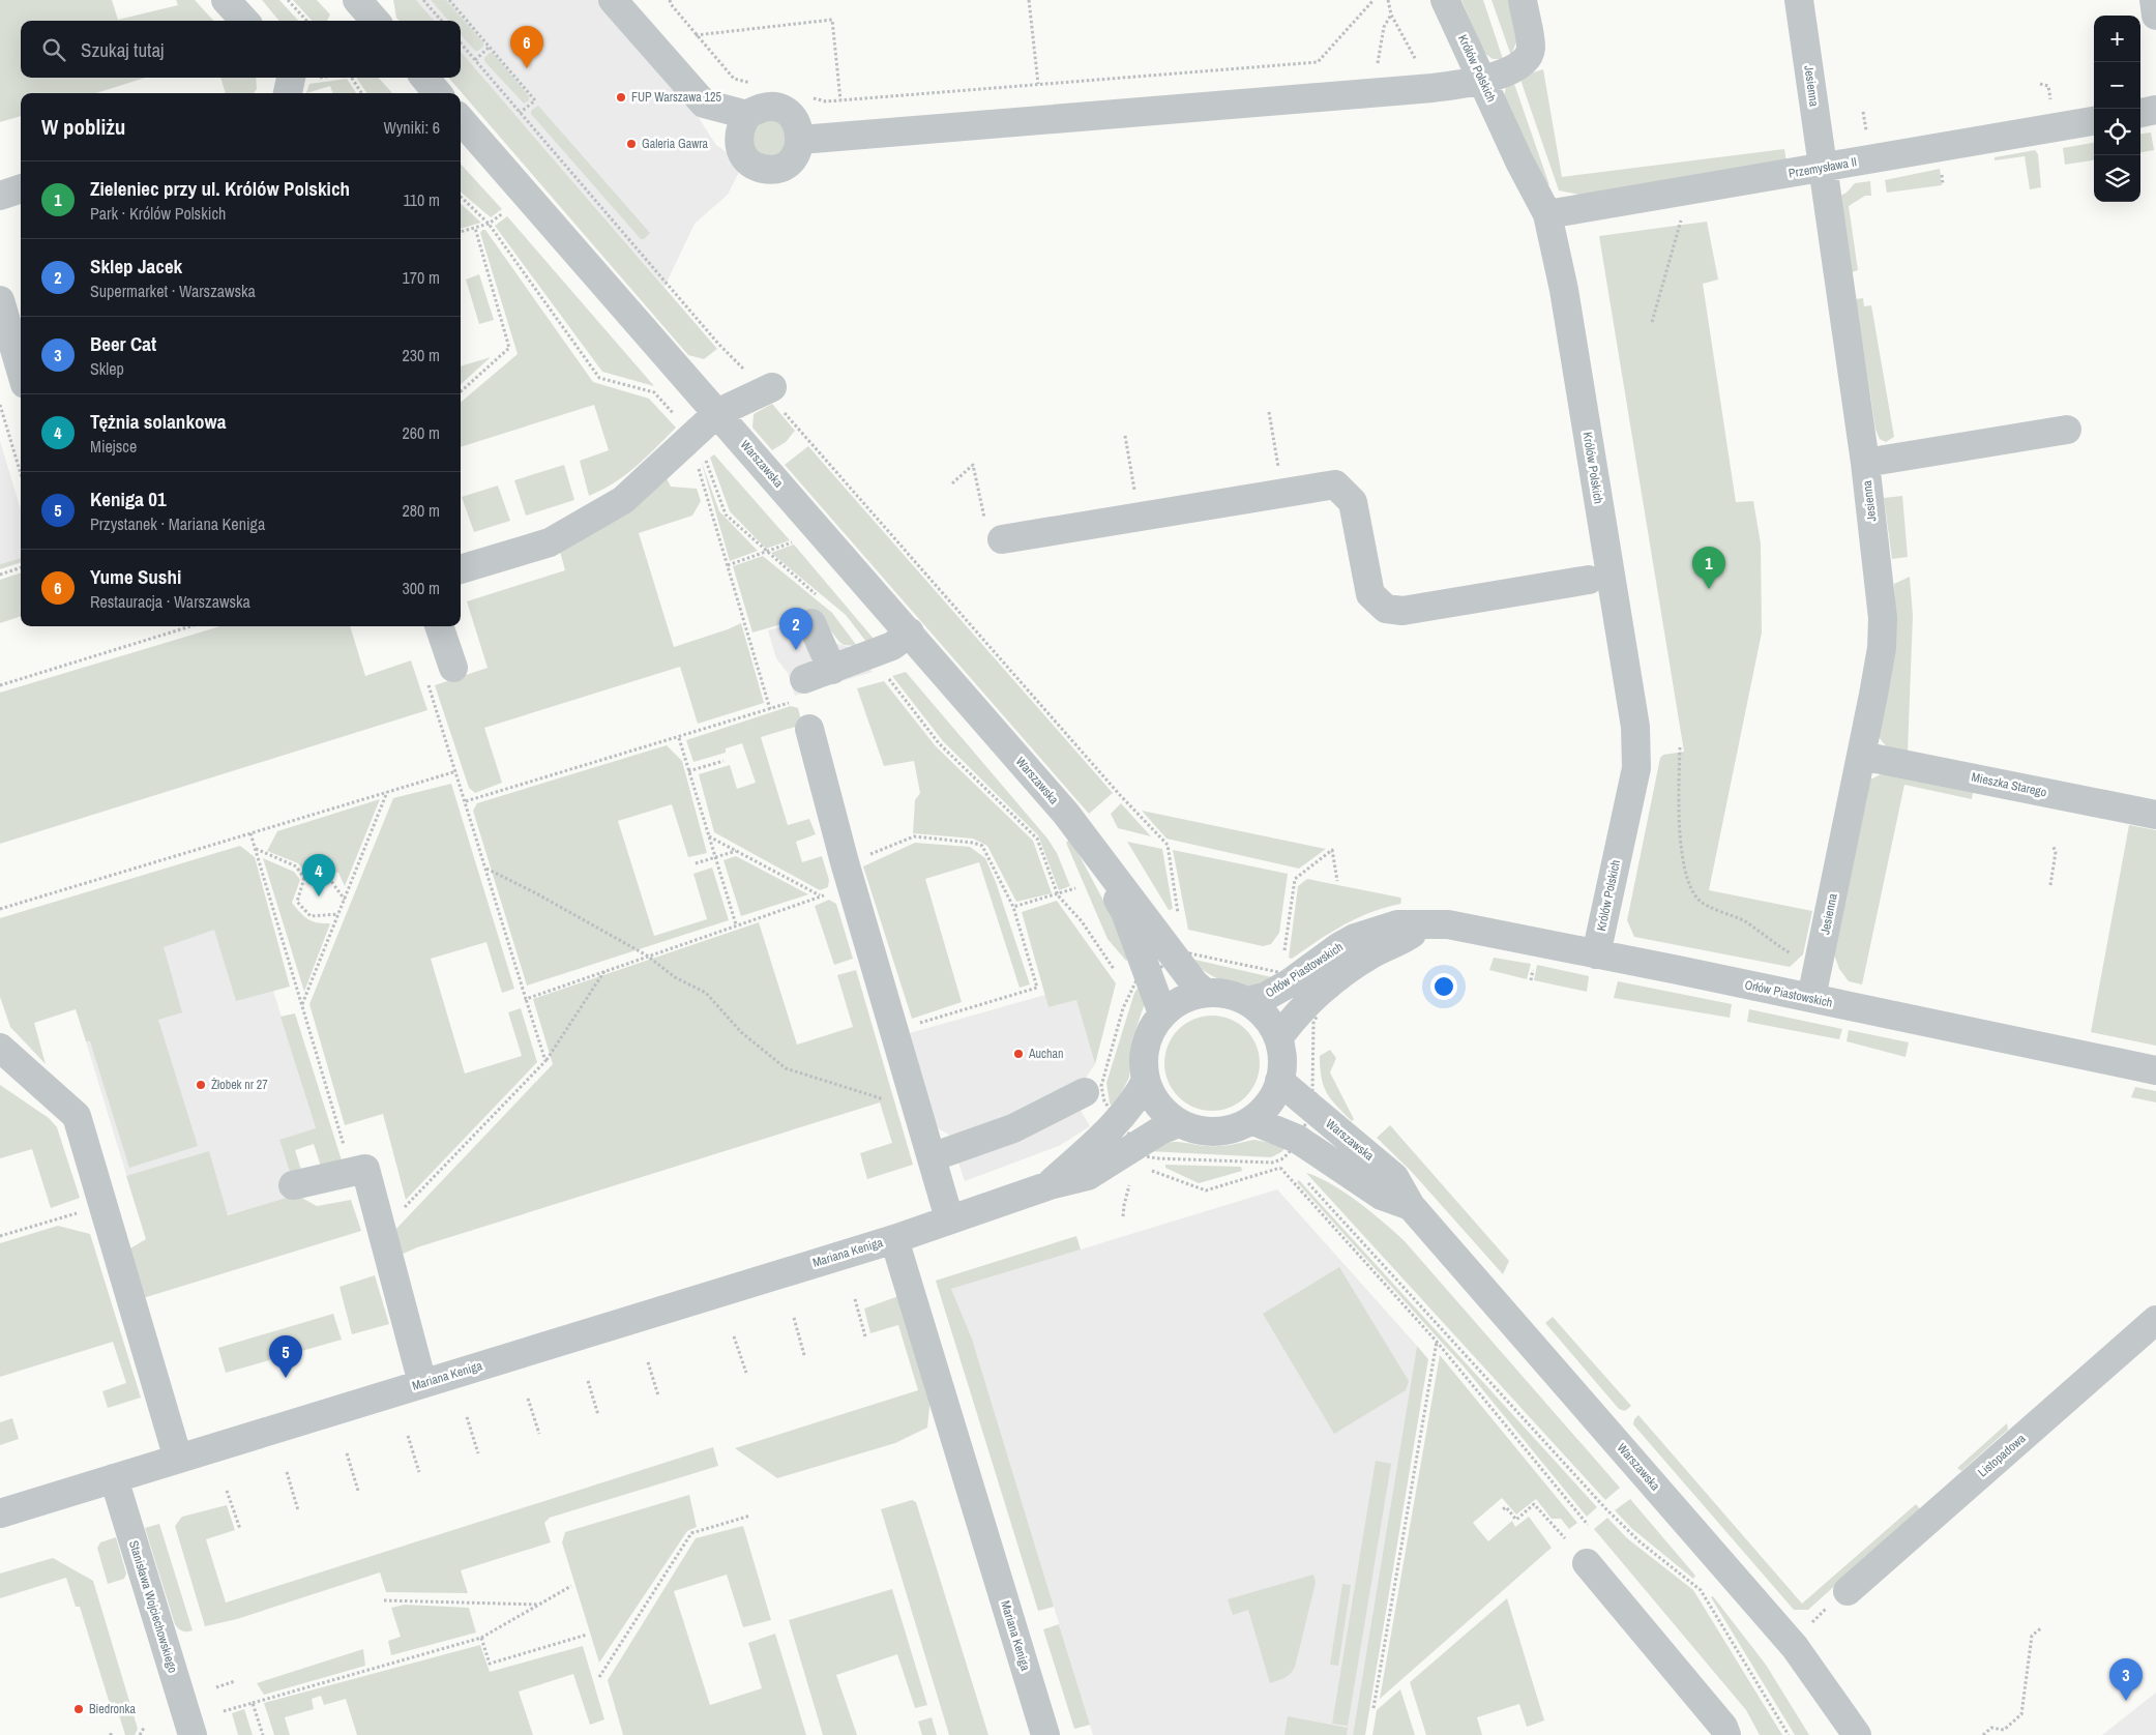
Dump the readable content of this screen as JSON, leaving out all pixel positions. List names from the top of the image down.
{
  "streets": {
    "street": [
      "Królów Polskich",
      "Jesienna",
      "Przemysława II",
      "Warszawska",
      "Mieszka Starego",
      "Orłów Piastowskich",
      "Mariana Keniga",
      "Listopadowa",
      "Stanisława Wojciechowskiego"
    ]
  },
  "crossings": [
    ["Królów Polskich", "Przemysława II"],
    ["Królów Polskich", "Orłów Piastowskich"],
    ["Jesienna", "Przemysława II"],
    ["Jesienna", "Mieszka Starego"],
    ["Jesienna", "Orłów Piastowskich"],
    ["Warszawska", "Orłów Piastowskich"],
    ["Warszawska", "Mariana Keniga"],
    ["Orłów Piastowskich", "Mariana Keniga"],
    ["Mariana Keniga", "Stanisława Wojciechowskiego"]
  ],
  "places": [
    "FUP Warszawa 125",
    "Galeria Gawra",
    "Auchan",
    "Żłobek nr 27",
    "Biedronka"
  ],
  "page": {
    "map_buttons": ["+", "−"],
    "search": "Szukaj tutaj",
    "pins": [
      "6",
      "1",
      "2",
      "4",
      "5",
      "3"
    ],
    "heading": ["W pobliżu", "Wyniki: 6"],
    "list": [
      {
        "mark": "1",
        "name": "Zieleniec przy ul. Królów Polskich",
        "note": "Park · Królów Polskich",
        "value": "110 m"
      },
      {
        "mark": "2",
        "name": "Sklep Jacek",
        "note": "Supermarket · Warszawska",
        "value": "170 m"
      },
      {
        "mark": "3",
        "name": "Beer Cat",
        "note": "Sklep",
        "value": "230 m"
      },
      {
        "mark": "4",
        "name": "Tężnia solankowa",
        "note": "Miejsce",
        "value": "260 m"
      },
      {
        "mark": "5",
        "name": "Keniga 01",
        "note": "Przystanek · Mariana Keniga",
        "value": "280 m"
      },
      {
        "mark": "6",
        "name": "Yume Sushi",
        "note": "Restauracja · Warszawska",
        "value": "300 m"
      }
    ]
  }
}
